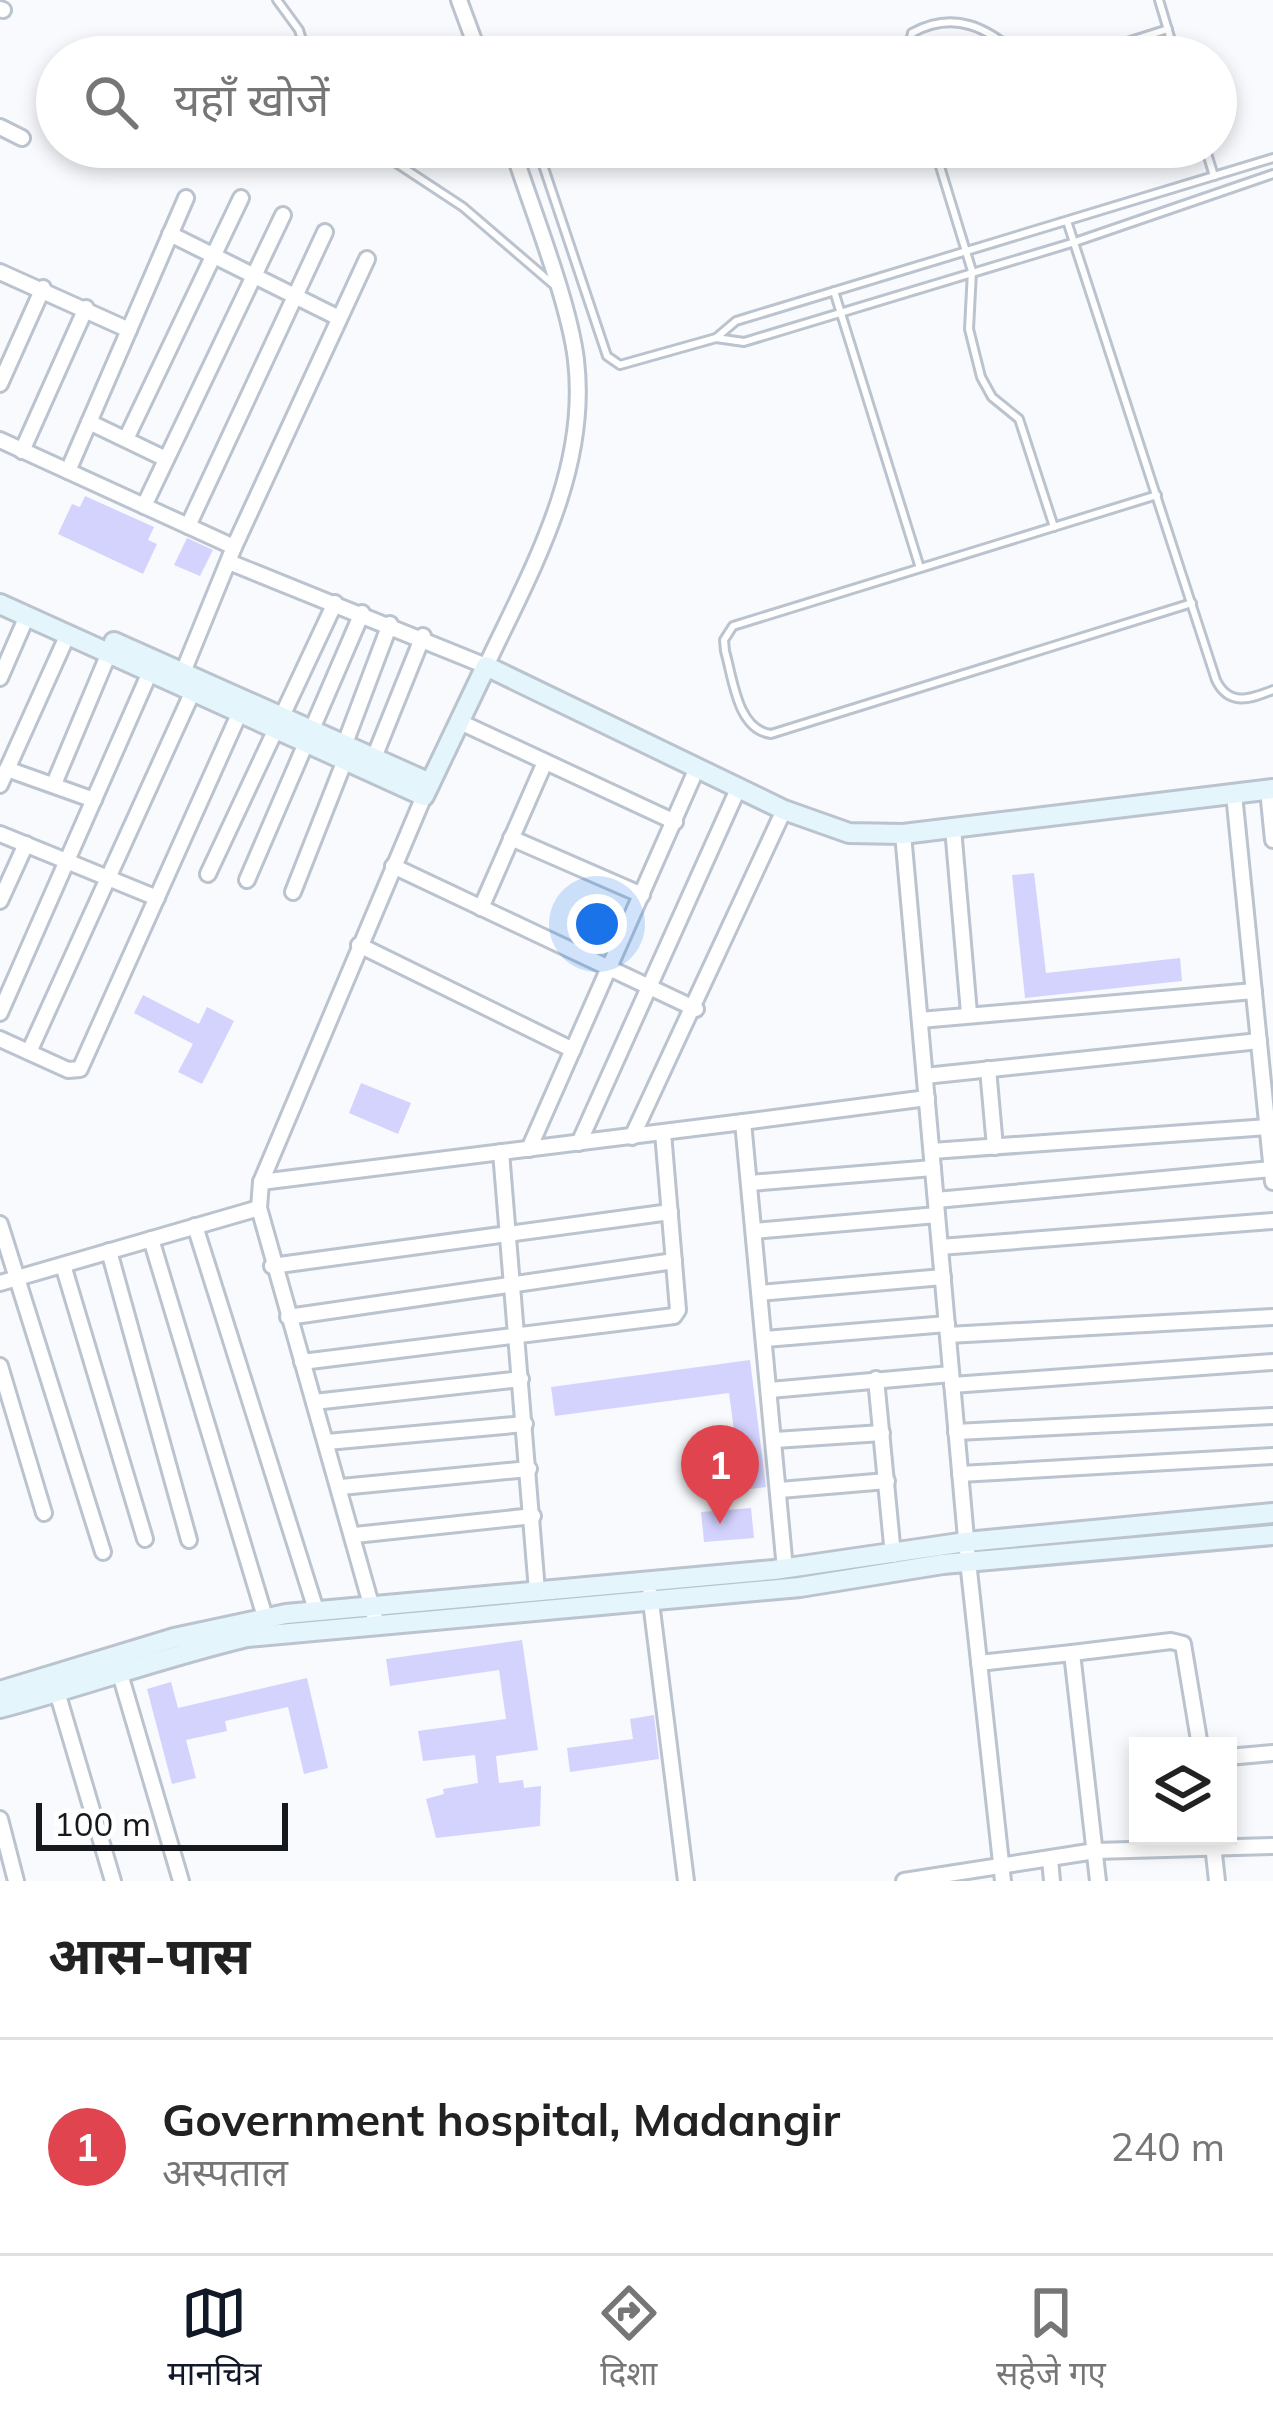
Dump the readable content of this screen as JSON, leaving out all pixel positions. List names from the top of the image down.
{
  "scale_bar": "100 m",
  "page": {
    "search": "यहाँ खोजें",
    "pins": "1",
    "scale": "100 m",
    "heading": "आस-पास",
    "list": [
      {
        "mark": "1",
        "name": "Government hospital, Madangir",
        "note": "अस्पताल",
        "value": "240 m"
      }
    ],
    "nav": ["मानचित्र", "दिशा", "सहेजे गए"]
  }
}
